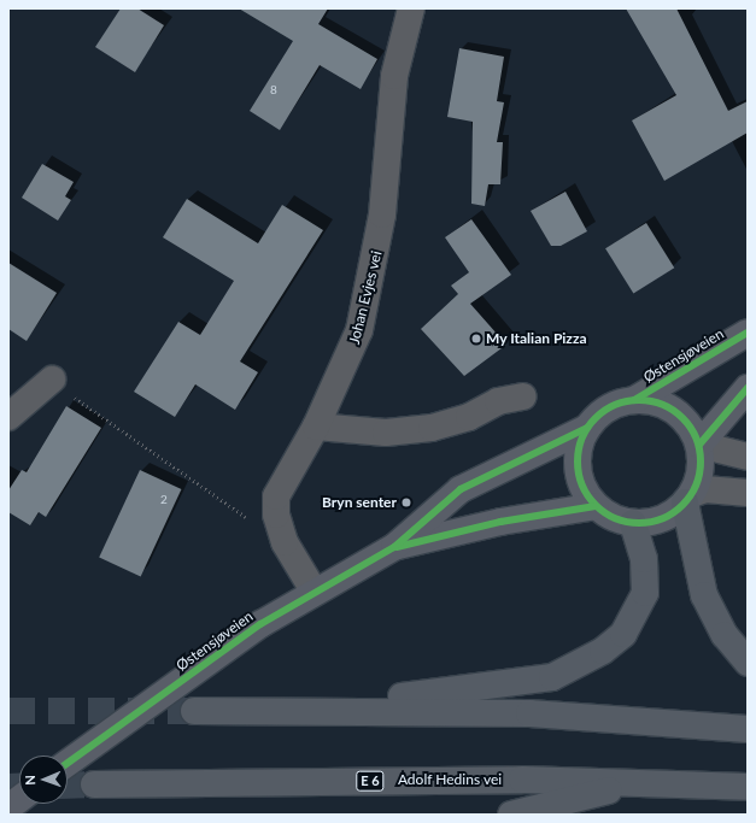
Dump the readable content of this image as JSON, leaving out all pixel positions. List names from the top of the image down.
{
  "streets": {
    "highway": ["Adolf Hedins vei", "E 6"],
    "main road": ["Østensjøveien"],
    "street": ["Johan Evjes vei"]
  },
  "crossings": [
    ["Johan Evjes vei", "Østensjøveien"],
    ["Adolf Hedins vei", "E 6"]
  ],
  "places": ["My Italian Pizza", "Bryn senter"],
  "house_numbers": ["8", "2"],
  "north": "left"
}
